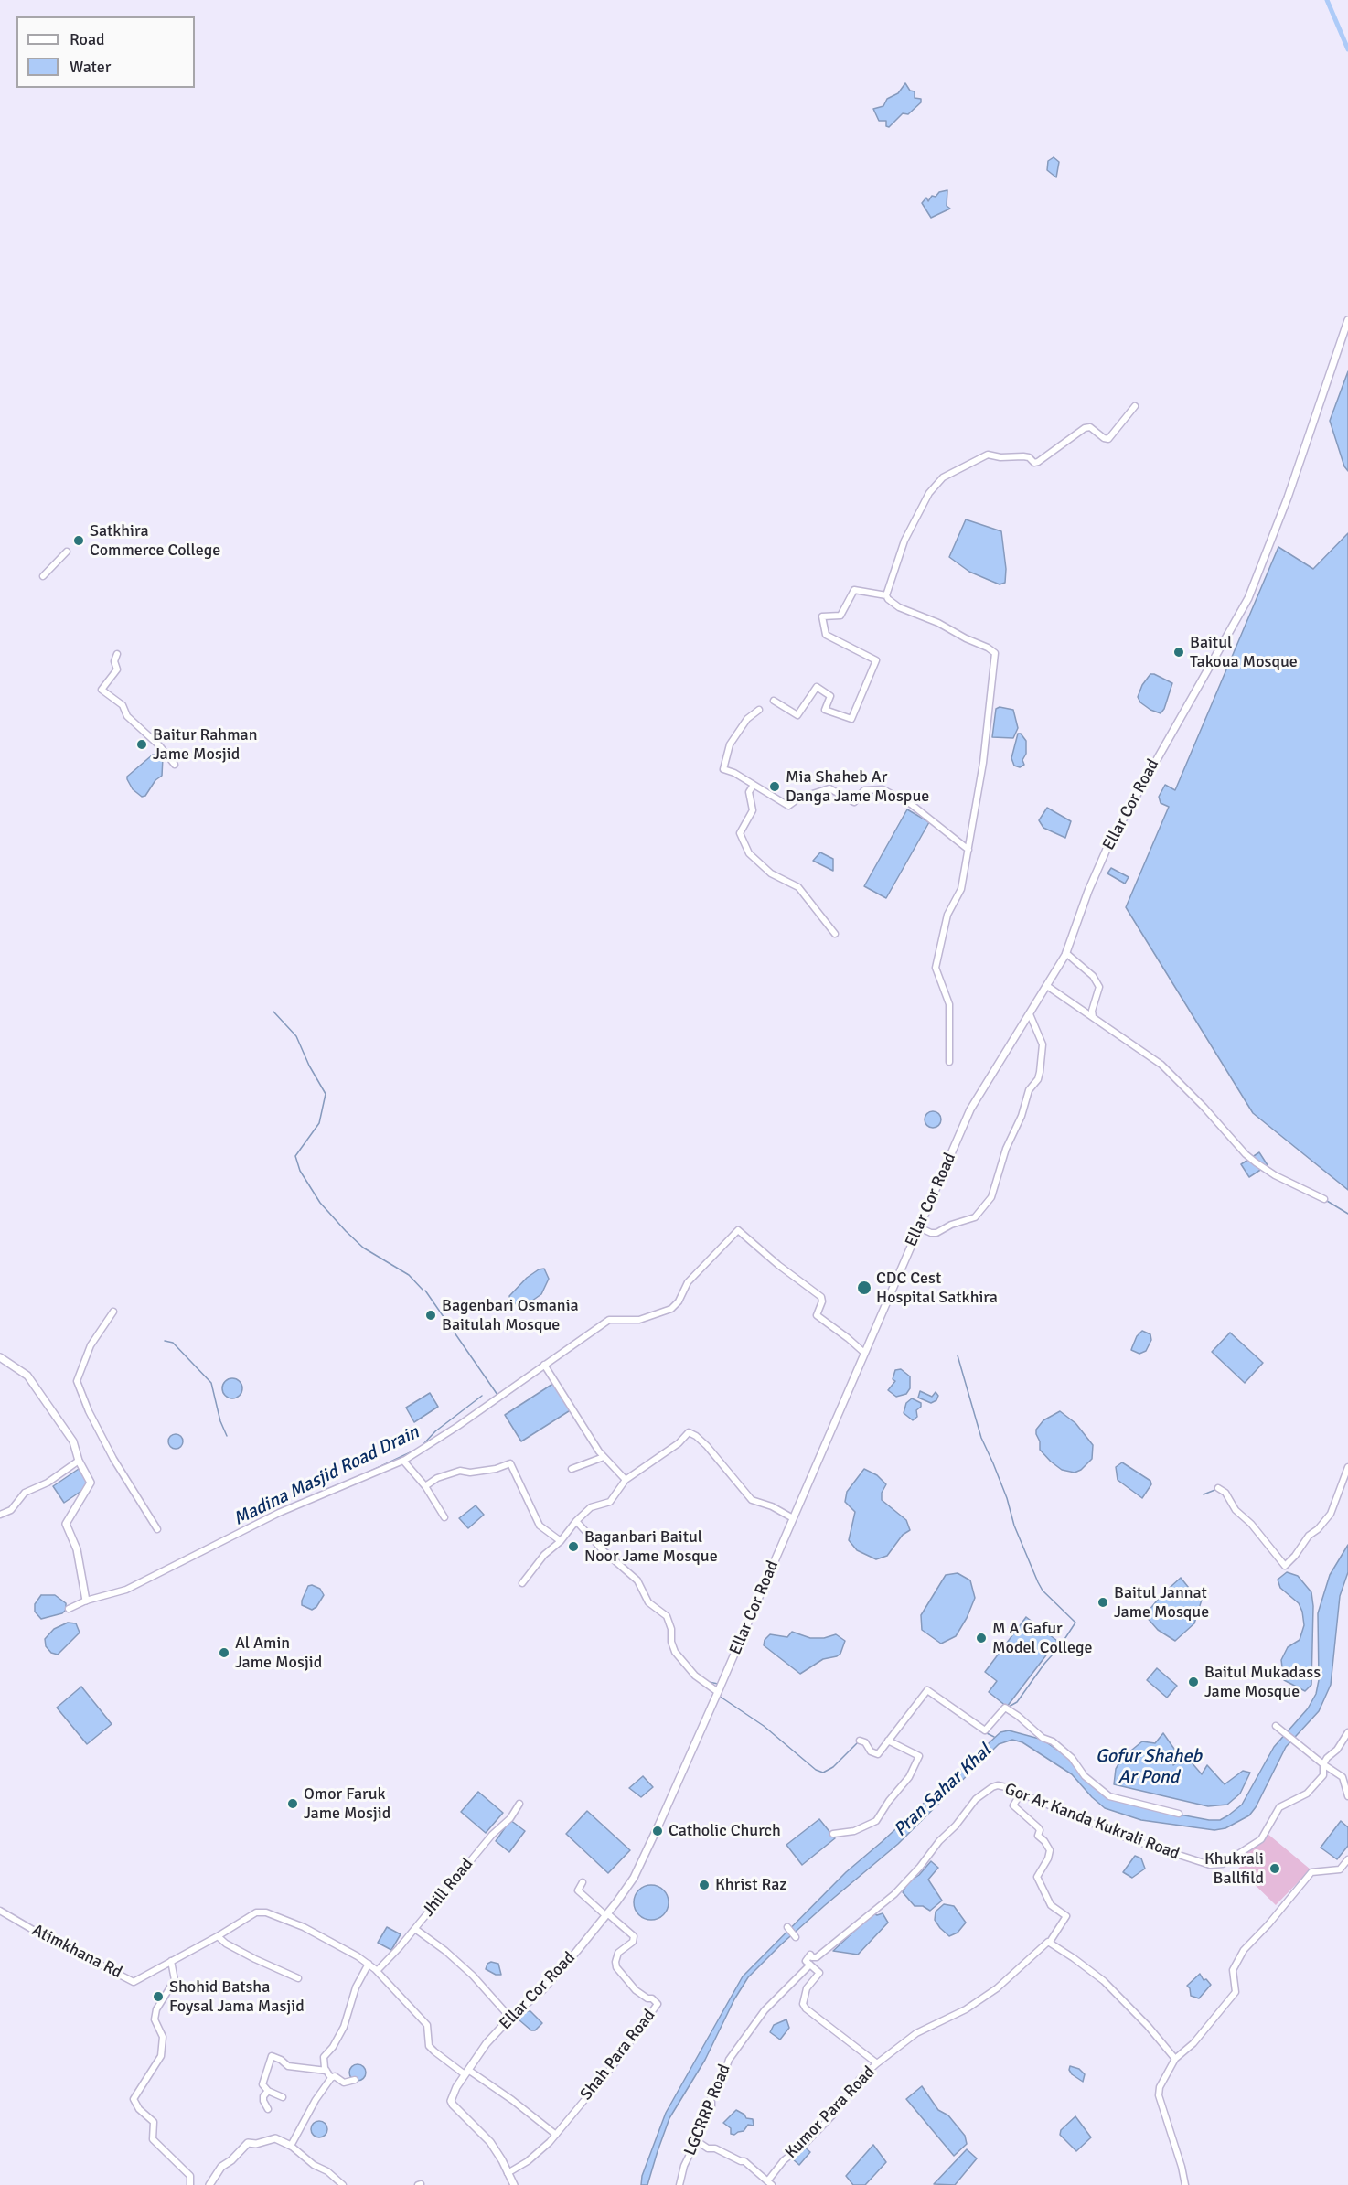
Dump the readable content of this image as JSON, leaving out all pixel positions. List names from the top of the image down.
{
  "streets": {
    "main road": ["Ellar Cor Road"],
    "street": [
      "Gor Ar Kanda Kukrali Road",
      "Jhill Road",
      "Atimkhana Rd",
      "Shah Para Road",
      "LGCRRP Road",
      "Kumor Para Road"
    ]
  },
  "crossings": [
    ["Ellar Cor Road", "Atimkhana Rd"],
    ["Ellar Cor Road", "Shah Para Road"],
    ["Gor Ar Kanda Kukrali Road", "LGCRRP Road"],
    ["Gor Ar Kanda Kukrali Road", "Kumor Para Road"],
    ["Jhill Road", "Atimkhana Rd"],
    ["Atimkhana Rd", "Shah Para Road"],
    ["LGCRRP Road", "Kumor Para Road"]
  ],
  "water": ["Madina Masjid Road Drain", "Gofur Shaheb Ar Pond", "Pran Sahar Khal"],
  "places": [
    "Satkhira Commerce College",
    "Baitul Takoua Mosque",
    "Baitur Rahman Jame Mosjid",
    "Mia Shaheb Ar Danga Jame Mospue",
    "CDC Cest Hospital Satkhira",
    "Bagenbari Osmania Baitulah Mosque",
    "Baganbari Baitul Noor Jame Mosque",
    "Baitul Jannat Jame Mosque",
    "M A Gafur Model College",
    "Al Amin Jame Mosjid",
    "Baitul Mukadass Jame Mosque",
    "Omor Faruk Jame Mosjid",
    "Catholic Church",
    "Khukrali Ballfild",
    "Khrist Raz",
    "Shohid Batsha Foysal Jama Masjid"
  ],
  "legend": ["Road", "Water"]
}
